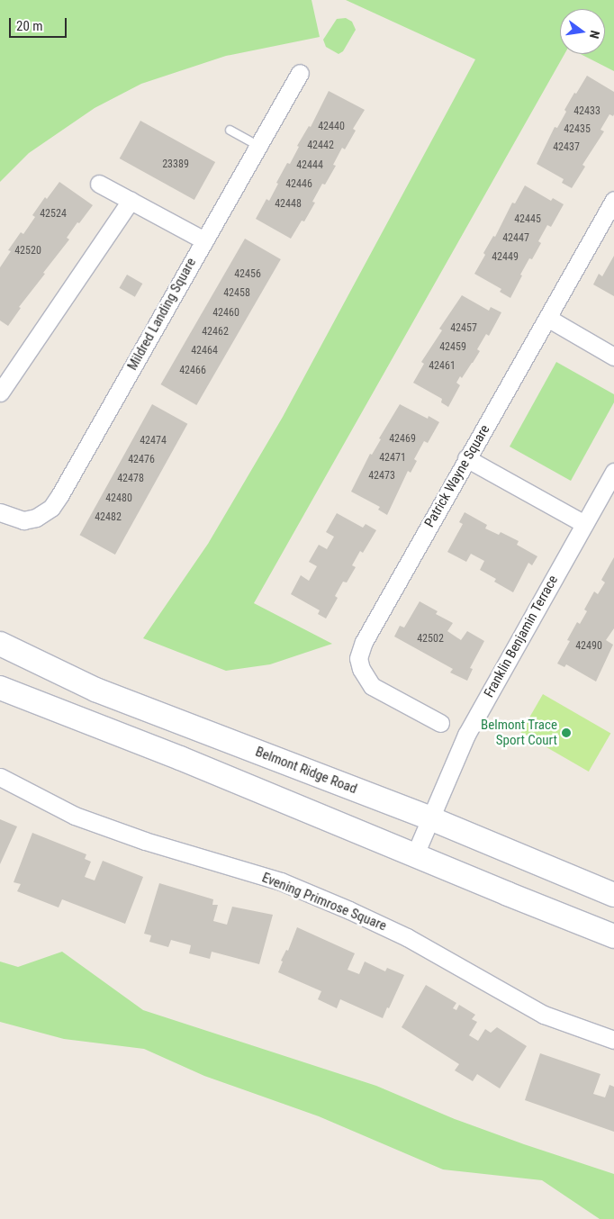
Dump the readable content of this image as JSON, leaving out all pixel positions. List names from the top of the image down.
{
  "streets": {
    "main road": ["Belmont Ridge Road"],
    "street": [
      "Mildred Landing Square",
      "Patrick Wayne Square",
      "Franklin Benjamin Terrace",
      "Evening Primrose Square"
    ]
  },
  "crossings": [
    ["Franklin Benjamin Terrace", "Belmont Ridge Road"]
  ],
  "places": ["Belmont Trace Sport Court"],
  "house_numbers": [
    "42433",
    "42440",
    "42435",
    "42442",
    "42437",
    "23389",
    "42444",
    "42446",
    "42448",
    "42524",
    "42445",
    "42447",
    "42520",
    "42449",
    "42456",
    "42458",
    "42460",
    "42457",
    "42462",
    "42459",
    "42464",
    "42461",
    "42466",
    "42469",
    "42474",
    "42471",
    "42476",
    "42473",
    "42478",
    "42480",
    "42482",
    "42502",
    "42490"
  ],
  "scale_bar": "20 m",
  "north": "right"
}
